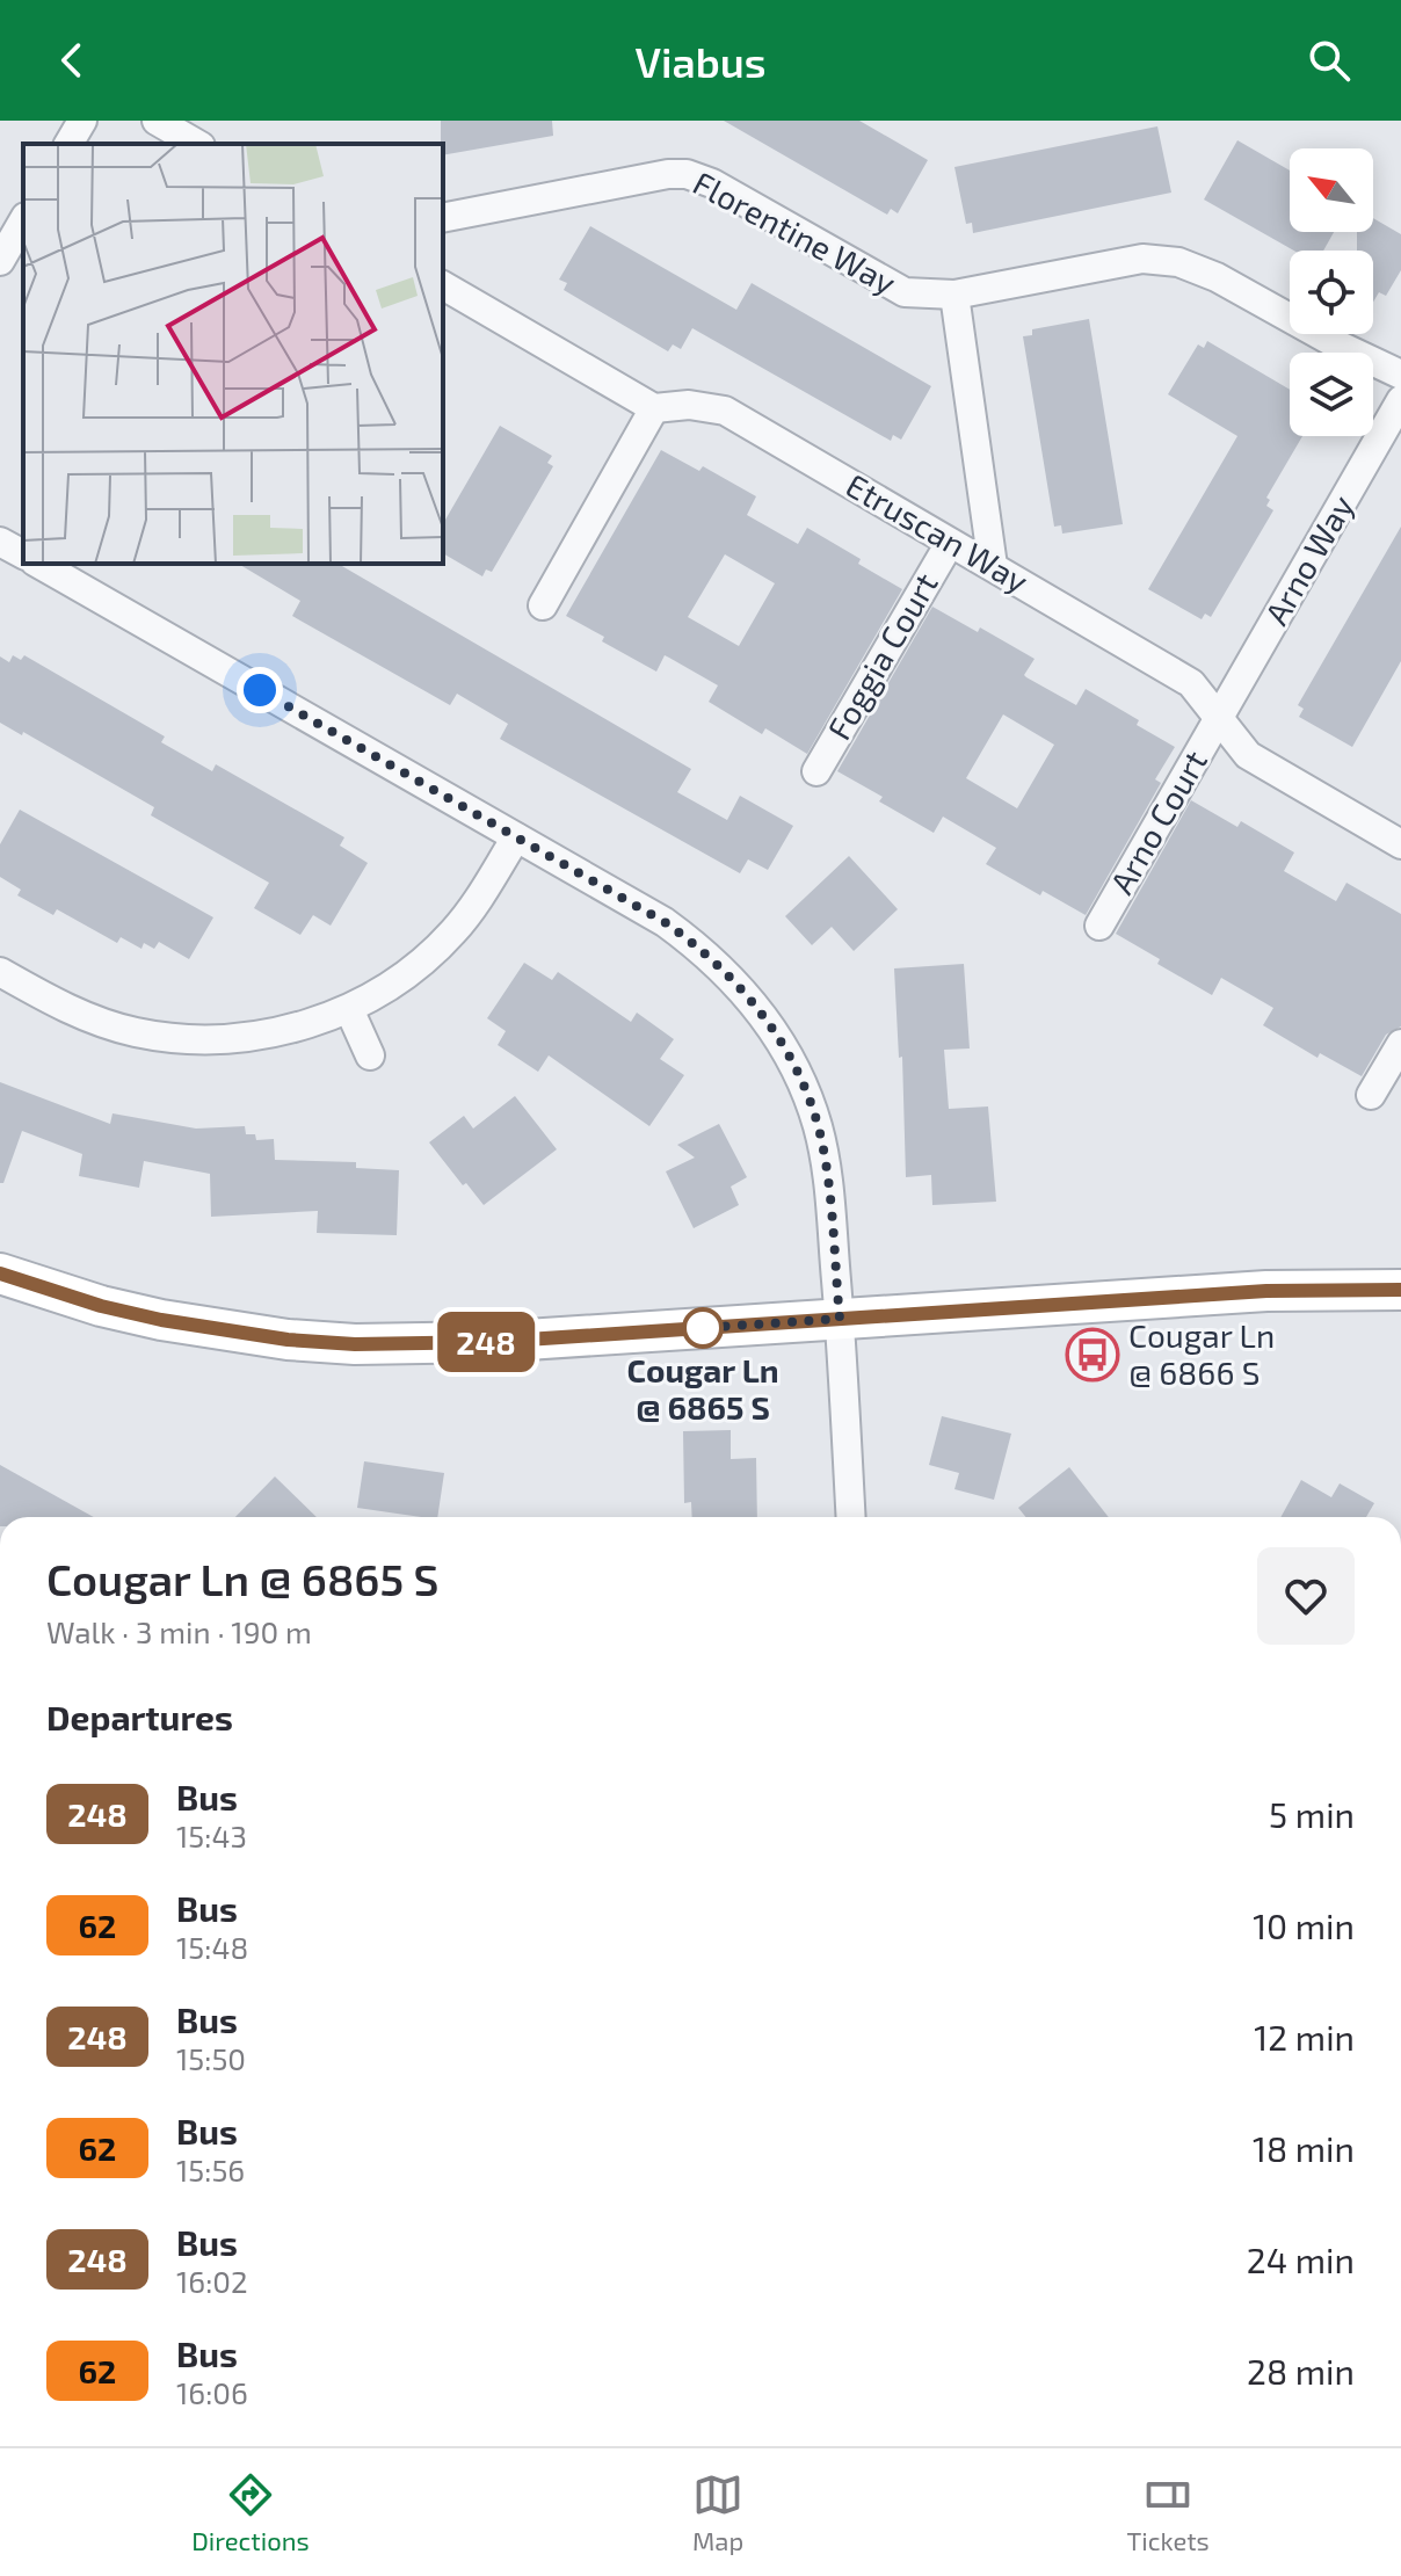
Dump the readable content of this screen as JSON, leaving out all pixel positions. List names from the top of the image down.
{
  "streets": {
    "street": [
      "Florentine Way",
      "Etruscan Way",
      "Arno Way",
      "Foggia Court",
      "Arno Court"
    ]
  },
  "crossings": [
    ["Etruscan Way", "Arno Way"],
    ["Etruscan Way", "Foggia Court"],
    ["Etruscan Way", "Arno Court"],
    ["Arno Way", "Arno Court"]
  ],
  "places": {
    "other": ["Cougar Ln @ 6865 S"],
    "bus stop": ["Cougar Ln @ 6866 S"]
  },
  "lines": ["bus line 248"],
  "north": "top left",
  "page": {
    "header": "Viabus",
    "on_map": "248",
    "heading": [
      ["Cougar Ln @ 6865 S", "Walk · 3 min · 190 m"],
      "Departures"
    ],
    "list": [
      {
        "mark": "248",
        "name": "Bus",
        "note": "15:43",
        "value": "5 min"
      },
      {
        "mark": "62",
        "name": "Bus",
        "note": "15:48",
        "value": "10 min"
      },
      {
        "mark": "248",
        "name": "Bus",
        "note": "15:50",
        "value": "12 min"
      },
      {
        "mark": "62",
        "name": "Bus",
        "note": "15:56",
        "value": "18 min"
      },
      {
        "mark": "248",
        "name": "Bus",
        "note": "16:02",
        "value": "24 min"
      },
      {
        "mark": "62",
        "name": "Bus",
        "note": "16:06",
        "value": "28 min"
      }
    ],
    "tabs": ["Directions", "Map", "Tickets"]
  }
}
